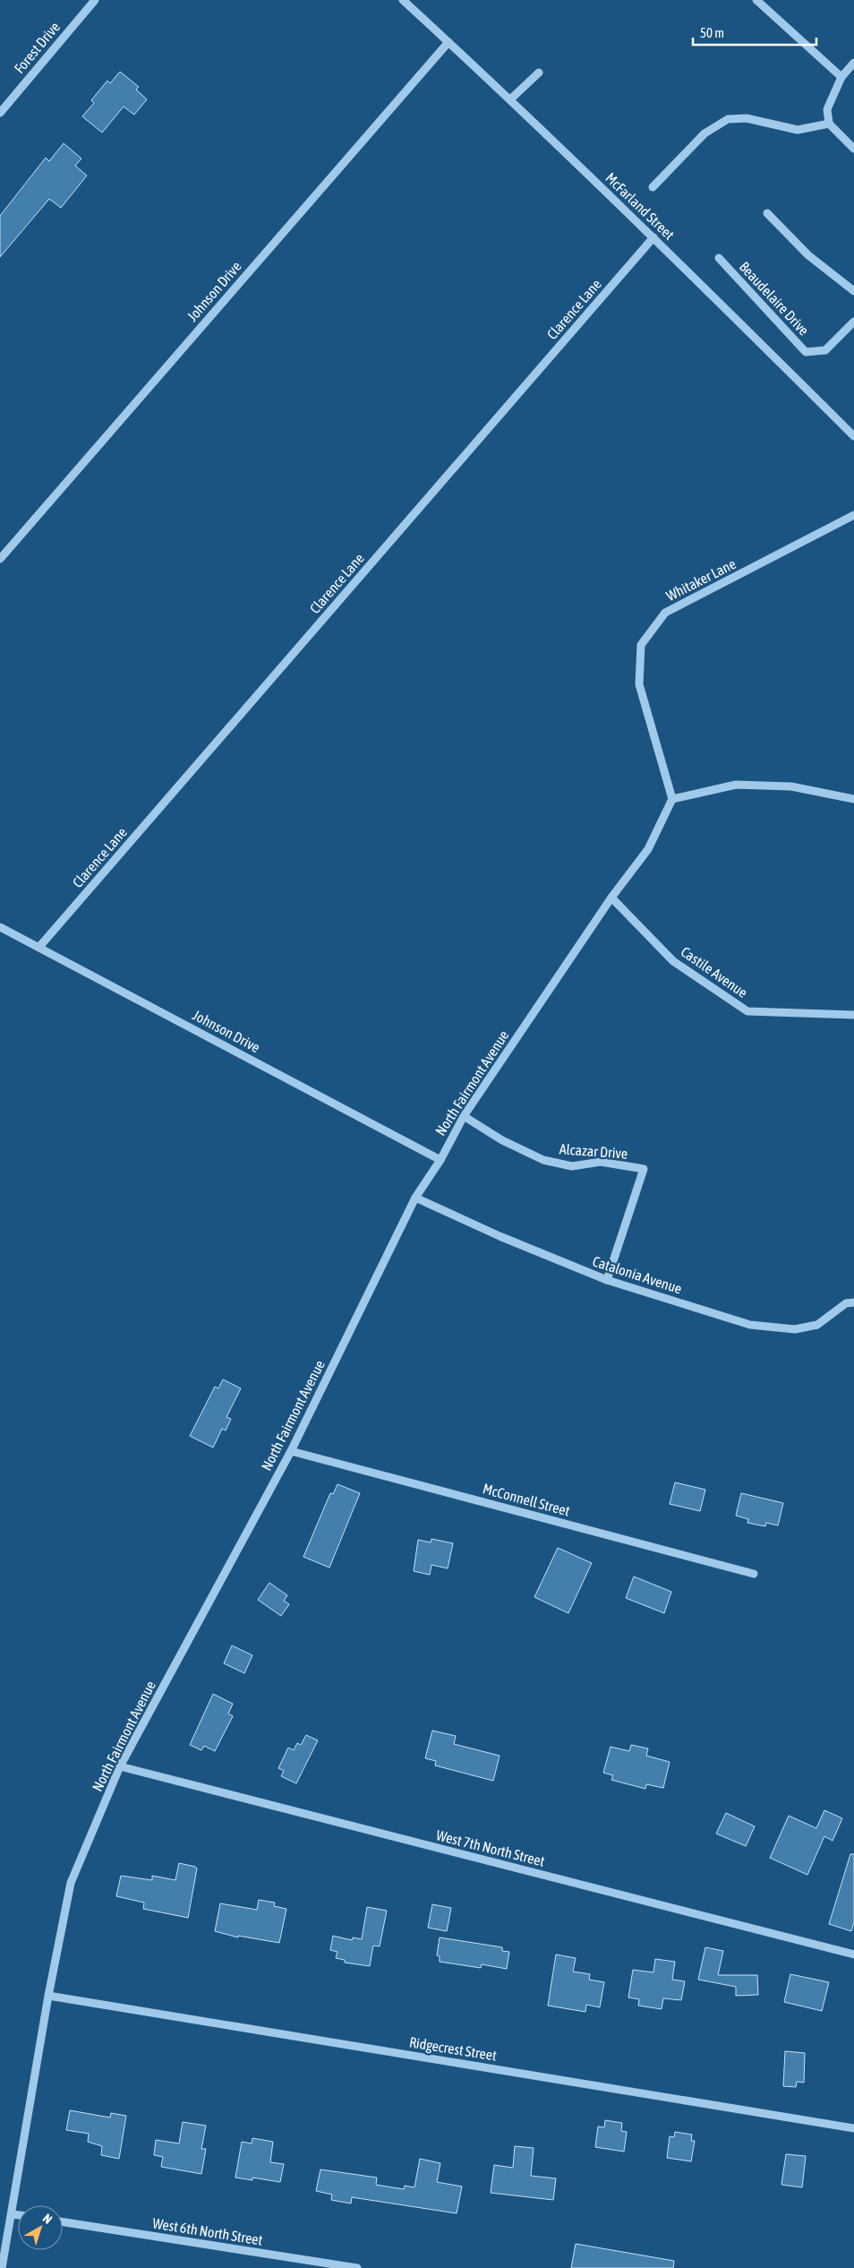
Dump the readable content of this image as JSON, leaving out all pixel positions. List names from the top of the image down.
{
  "streets": {
    "street": [
      "Forest Drive",
      "McFarland Street",
      "Johnson Drive",
      "Beaudelaire Drive",
      "Clarence Lane",
      "Whitaker Lane",
      "Castile Avenue",
      "North Fairmont Avenue",
      "Alcazar Drive",
      "Catalonia Avenue",
      "McConnell Street",
      "West 7th North Street",
      "Ridgecrest Street",
      "West 6th North Street"
    ]
  },
  "crossings": [
    ["McFarland Street", "Johnson Drive"],
    ["McFarland Street", "Clarence Lane"],
    ["Johnson Drive", "Clarence Lane"],
    ["Johnson Drive", "North Fairmont Avenue"],
    ["Whitaker Lane", "North Fairmont Avenue"],
    ["Castile Avenue", "North Fairmont Avenue"],
    ["North Fairmont Avenue", "Alcazar Drive"],
    ["North Fairmont Avenue", "Catalonia Avenue"],
    ["North Fairmont Avenue", "McConnell Street"],
    ["North Fairmont Avenue", "West 7th North Street"],
    ["North Fairmont Avenue", "Ridgecrest Street"],
    ["Alcazar Drive", "Catalonia Avenue"]
  ],
  "scale_bar": "50 m",
  "north": "top right"
}
